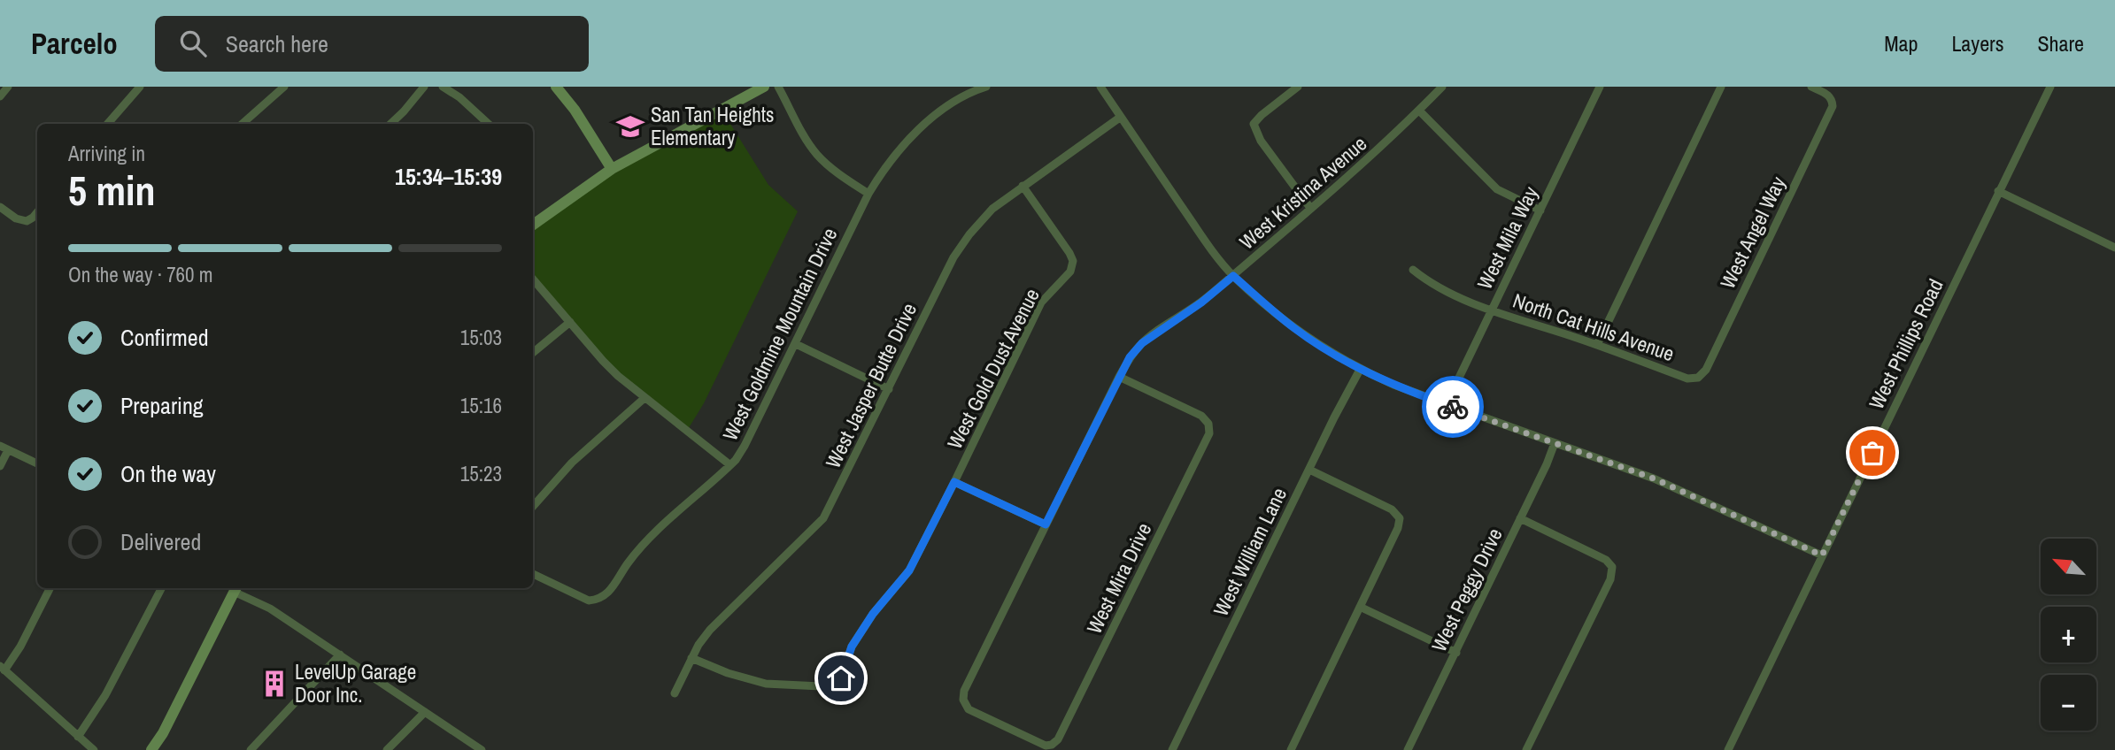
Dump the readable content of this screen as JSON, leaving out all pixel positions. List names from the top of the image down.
{
  "streets": {
    "street": [
      "West Kristina Avenue",
      "West Angel Way",
      "West Mila Way",
      "North Cat Hills Avenue",
      "West Goldmine Mountain Drive",
      "West Phillips Road",
      "West Gold Dust Avenue",
      "West Jasper Butte Drive",
      "West William Lane",
      "West Mira Drive",
      "West Peggy Drive"
    ]
  },
  "crossings": [
    ["West Kristina Avenue", "West Mira Drive"],
    ["West Angel Way", "North Cat Hills Avenue"],
    ["West Mila Way", "North Cat Hills Avenue"],
    ["West Gold Dust Avenue", "West Jasper Butte Drive"]
  ],
  "places": {
    "school or university": ["San Tan Heights Elementary"],
    "building": ["LevelUp Garage Door Inc."]
  },
  "north": "top left",
  "page": {
    "header": "Parcelo",
    "search": "Search here",
    "nav": ["Map", "Layers", "Share"],
    "heading": ["5 min", "Arriving in", "15:34–15:39"],
    "bar": "On the way · 760 m",
    "list": [
      ["Confirmed", "15:03"],
      ["Preparing", "15:16"],
      ["On the way", "15:23"],
      "Delivered"
    ],
    "map_buttons": ["+", "−"]
  }
}
